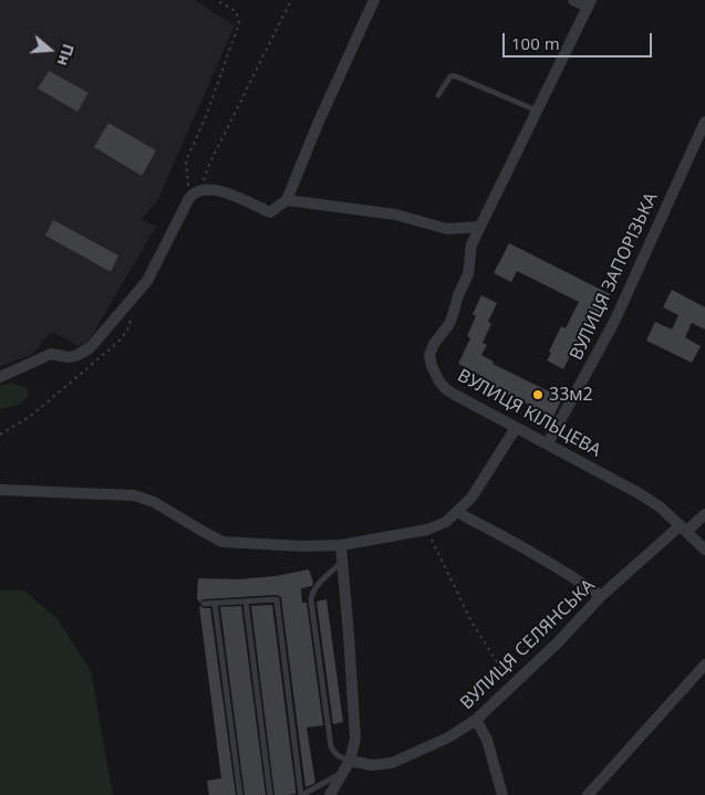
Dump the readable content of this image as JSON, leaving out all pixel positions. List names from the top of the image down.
{
  "streets": {
    "street": ["ВУЛИЦЯ ЗАПОРІЗЬКА", "ВУЛИЦЯ КІЛЬЦЕВА", "ВУЛИЦЯ СЕЛЯНСЬКА"]
  },
  "crossings": [
    ["ВУЛИЦЯ ЗАПОРІЗЬКА", "ВУЛИЦЯ КІЛЬЦЕВА"],
    ["ВУЛИЦЯ КІЛЬЦЕВА", "ВУЛИЦЯ СЕЛЯНСЬКА"]
  ],
  "places": ["33м2"],
  "scale_bar": "100 m",
  "north": "right"
}
